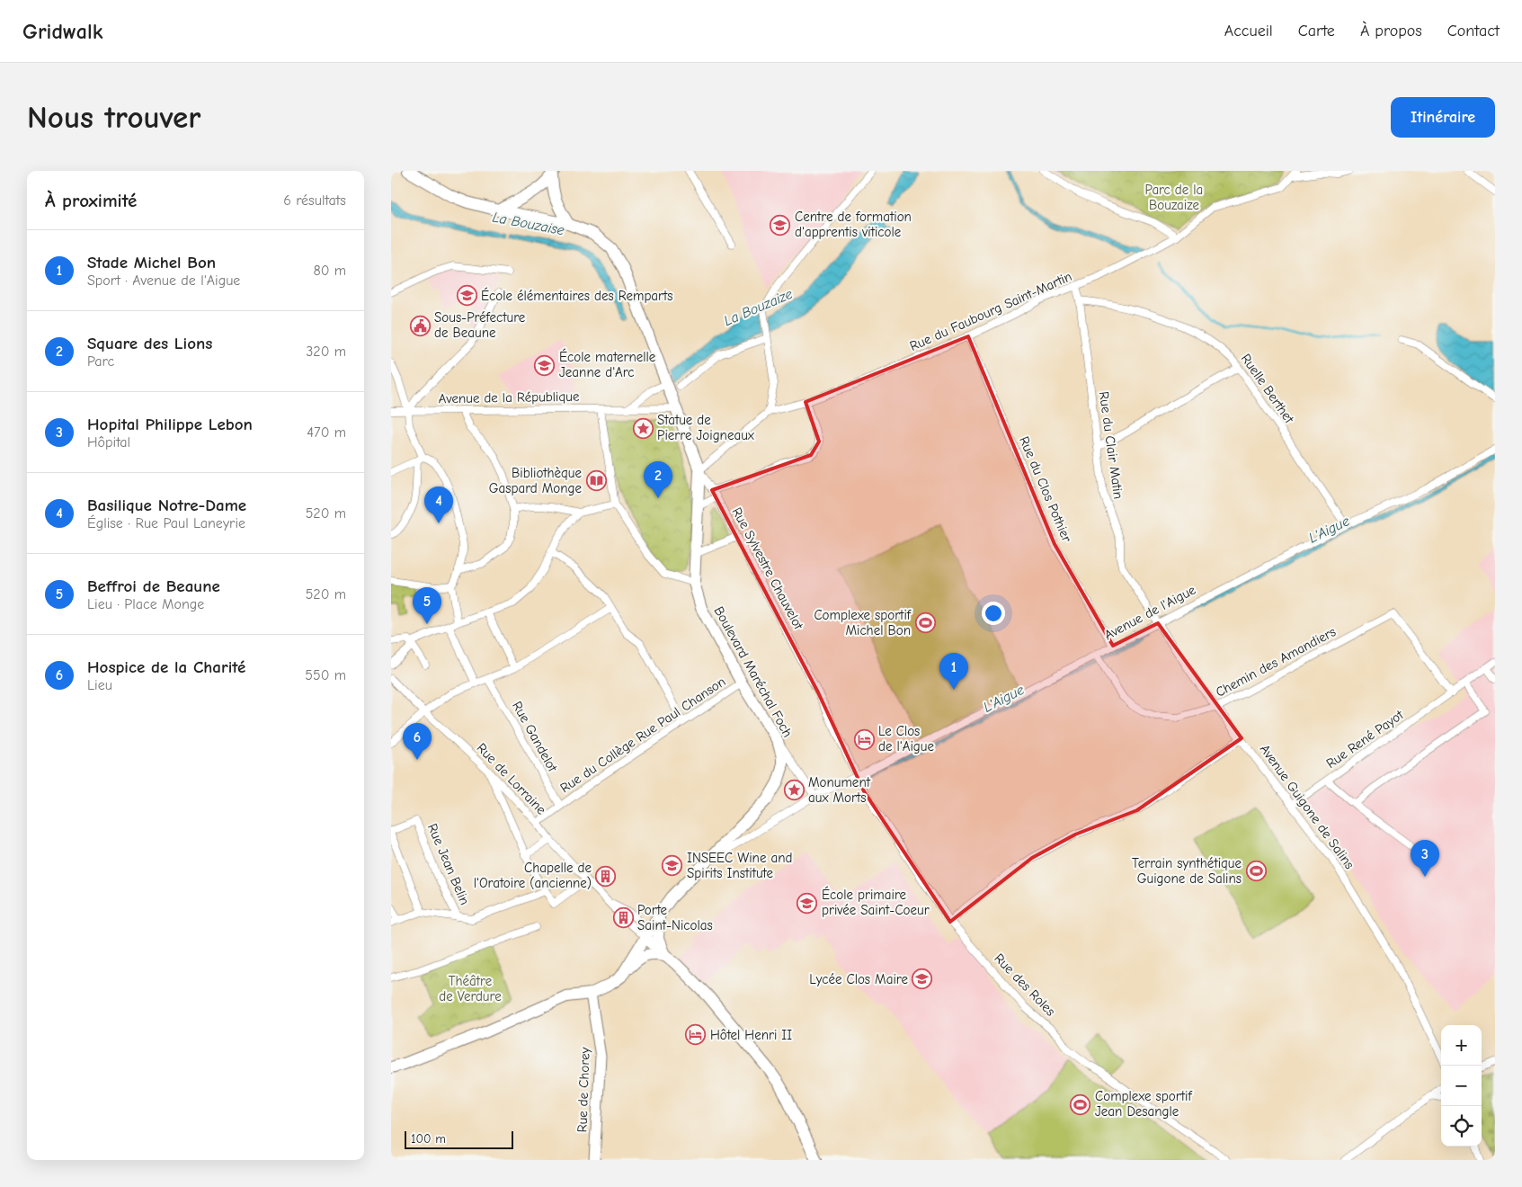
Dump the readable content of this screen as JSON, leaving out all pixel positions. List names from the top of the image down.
{
  "streets": {
    "main road": ["Boulevard Maréchal Foch"],
    "street": [
      "Rue du Faubourg Saint-Martin",
      "Ruelle Berthet",
      "Avenue de la République",
      "Rue du Clair Matin",
      "Rue du Clos Pothier",
      "Rue Sylvestre Chauvelot",
      "Avenue de l'Aigue",
      "Chemin des Amandiers",
      "Rue du Collège Rue Paul Chanson",
      "Rue Gandelot",
      "Rue René Payot",
      "Rue de Lorraine",
      "Avenue Guigone de Salins",
      "Rue Jean Belin",
      "Rue des Roles",
      "Rue de Chorey"
    ]
  },
  "crossings": [
    ["Rue du Faubourg Saint-Martin", "Rue du Clair Matin"],
    ["Rue du Faubourg Saint-Martin", "Rue du Clos Pothier"],
    ["Rue du Faubourg Saint-Martin", "Rue Sylvestre Chauvelot"],
    ["Rue du Faubourg Saint-Martin", "Boulevard Maréchal Foch"],
    ["Ruelle Berthet", "Rue du Clair Matin"],
    ["Ruelle Berthet", "Avenue de l'Aigue"],
    ["Avenue de la République", "Boulevard Maréchal Foch"],
    ["Rue du Clair Matin", "Avenue de l'Aigue"],
    ["Rue du Clair Matin", "Avenue Guigone de Salins"],
    ["Rue du Clos Pothier", "Avenue de l'Aigue"],
    ["Rue Sylvestre Chauvelot", "Avenue de l'Aigue"],
    ["Rue Sylvestre Chauvelot", "Boulevard Maréchal Foch"],
    ["Rue Sylvestre Chauvelot", "Rue des Roles"],
    ["Avenue de l'Aigue", "Chemin des Amandiers"],
    ["Avenue de l'Aigue", "Boulevard Maréchal Foch"],
    ["Avenue de l'Aigue", "Avenue Guigone de Salins"],
    ["Avenue de l'Aigue", "Rue des Roles"],
    ["Chemin des Amandiers", "Rue René Payot"],
    ["Chemin des Amandiers", "Avenue Guigone de Salins"],
    ["Boulevard Maréchal Foch", "Rue du Collège Rue Paul Chanson"],
    ["Boulevard Maréchal Foch", "Rue de Lorraine"],
    ["Rue du Collège Rue Paul Chanson", "Rue Gandelot"],
    ["Rue du Collège Rue Paul Chanson", "Rue de Lorraine"],
    ["Rue René Payot", "Avenue Guigone de Salins"]
  ],
  "water": ["La Bouzaise", "La Bouzaize", "L'Aigue"],
  "parks": ["Parc de la Bouzaize", "Théâtre de Verdure"],
  "places": {
    "school or university": [
      "Centre de formation d'apprentis viticole",
      "École élémentaires des Remparts",
      "École maternelle Jeanne d'Arc",
      "INSEEC Wine and Spirits Institute",
      "École primaire privée Saint-Coeur",
      "Lycée Clos Maire"
    ],
    "public building": ["Sous-Préfecture de Beaune"],
    "place": ["Statue de Pierre Joigneaux", "Monument aux Morts"],
    "library": ["Bibliothèque Gaspard Monge"],
    "sports": ["Complexe sportif Michel Bon", "Terrain synthétique Guigone de Salins", "Complexe sportif Jean Desangle"],
    "hotel": ["Le Clos de l'Aigue", "Hôtel Henri II"],
    "building": ["Chapelle de l'Oratoire (ancienne)", "Porte Saint-Nicolas"]
  },
  "scale_bar": "100 m",
  "page": {
    "header": "Gridwalk",
    "nav": [
      "Accueil",
      "Carte",
      "À propos",
      "Contact"
    ],
    "buttons": "Itinéraire",
    "title": "Nous trouver",
    "heading": ["À proximité", "6 résultats"],
    "list": [
      {
        "mark": "1",
        "name": "Stade Michel Bon",
        "note": "Sport · Avenue de l'Aigue",
        "value": "80 m"
      },
      {
        "mark": "2",
        "name": "Square des Lions",
        "note": "Parc",
        "value": "320 m"
      },
      {
        "mark": "3",
        "name": "Hopital Philippe Lebon",
        "note": "Hôpital",
        "value": "470 m"
      },
      {
        "mark": "4",
        "name": "Basilique Notre-Dame",
        "note": "Église · Rue Paul Laneyrie",
        "value": "520 m"
      },
      {
        "mark": "5",
        "name": "Beffroi de Beaune",
        "note": "Lieu · Place Monge",
        "value": "520 m"
      },
      {
        "mark": "6",
        "name": "Hospice de la Charité",
        "note": "Lieu",
        "value": "550 m"
      }
    ],
    "pins": [
      "2",
      "4",
      "5",
      "1",
      "6",
      "3"
    ],
    "map_buttons": ["+", "−"],
    "scale": "100 m"
  }
}
